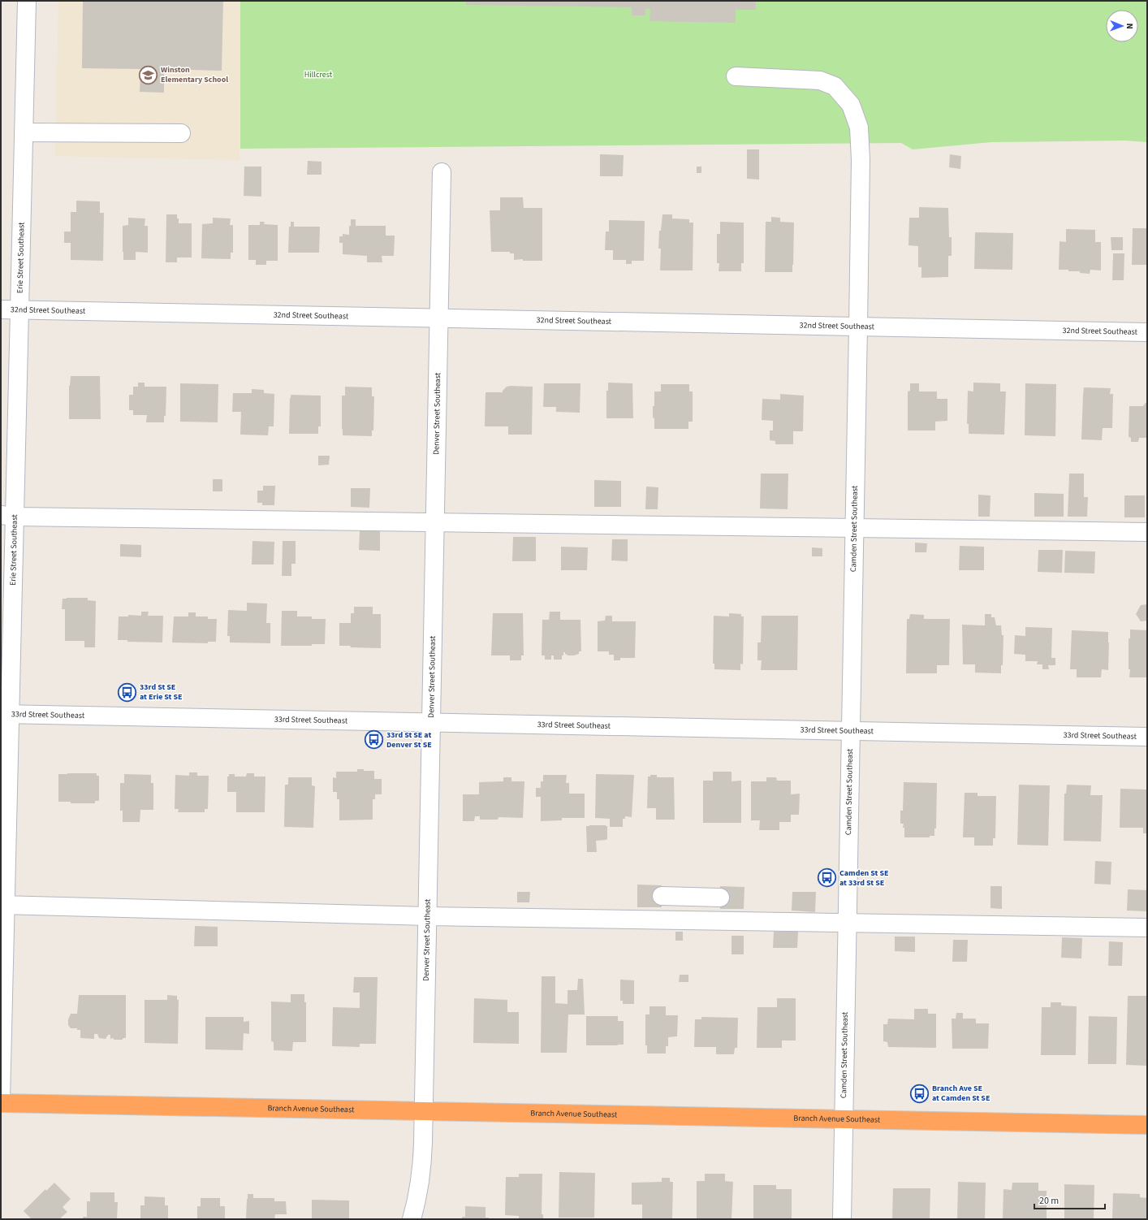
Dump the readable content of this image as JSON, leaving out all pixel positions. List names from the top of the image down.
{
  "streets": {
    "highway": ["Branch Avenue Southeast"],
    "street": [
      "Erie Street Southeast",
      "32nd Street Southeast",
      "Denver Street Southeast",
      "Camden Street Southeast",
      "33rd Street Southeast"
    ]
  },
  "crossings": [
    ["Erie Street Southeast", "32nd Street Southeast"],
    ["Erie Street Southeast", "33rd Street Southeast"],
    ["32nd Street Southeast", "Denver Street Southeast"],
    ["32nd Street Southeast", "Camden Street Southeast"],
    ["Denver Street Southeast", "33rd Street Southeast"],
    ["Denver Street Southeast", "Branch Avenue Southeast"],
    ["Camden Street Southeast", "33rd Street Southeast"],
    ["Camden Street Southeast", "Branch Avenue Southeast"]
  ],
  "parks": ["Hillcrest"],
  "places": {
    "school or university": ["Winston Elementary School"],
    "bus stop": [
      "33rd St SE at Erie St SE",
      "33rd St SE at Denver St SE",
      "Camden St SE at 33rd St SE",
      "Branch Ave SE at Camden St SE"
    ]
  },
  "scale_bar": "20 m",
  "north": "right"
}
